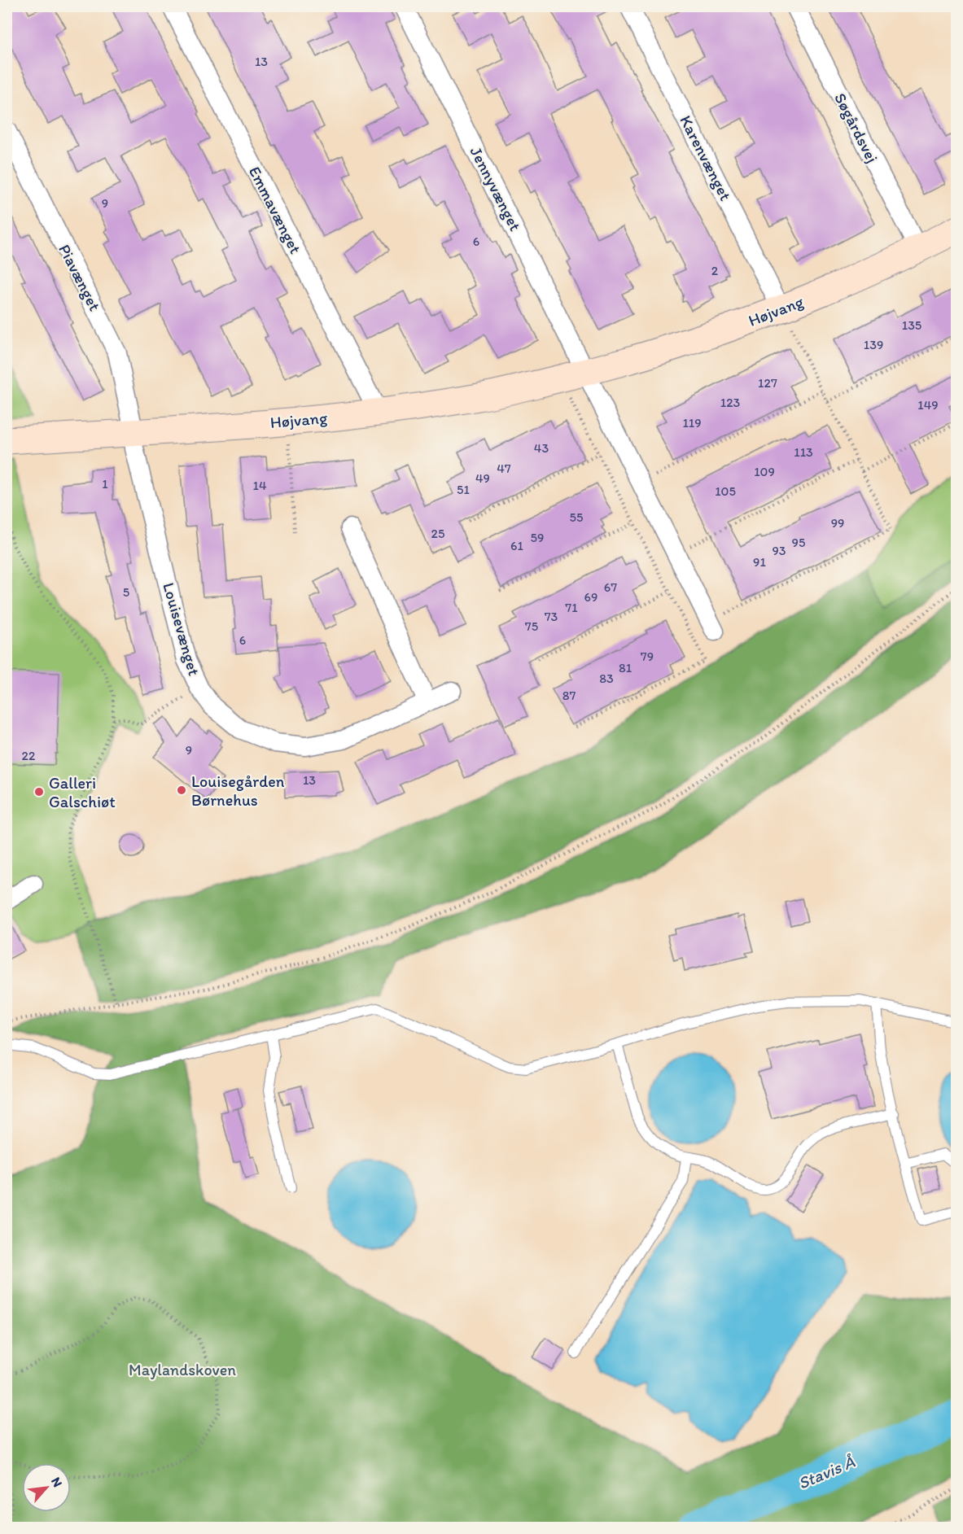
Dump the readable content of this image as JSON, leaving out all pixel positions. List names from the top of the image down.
{
  "streets": {
    "street": [
      "Søgårdsvej",
      "Karenvænget",
      "Jennyvænget",
      "Emmavænget",
      "Piavænget",
      "Højvang",
      "Louisevænget"
    ]
  },
  "crossings": [
    ["Søgårdsvej", "Højvang"],
    ["Karenvænget", "Højvang"],
    ["Jennyvænget", "Højvang"],
    ["Emmavænget", "Højvang"],
    ["Piavænget", "Højvang"],
    ["Piavænget", "Louisevænget"],
    ["Højvang", "Louisevænget"]
  ],
  "water": ["Stavis Å"],
  "parks": ["Maylandskoven"],
  "places": ["Louisegården Børnehus", "Galleri Galschiøt"],
  "house_numbers": [
    "13",
    "9",
    "6",
    "2",
    "135",
    "139",
    "127",
    "123",
    "149",
    "119",
    "43",
    "113",
    "47",
    "109",
    "49",
    "1",
    "14",
    "51",
    "105",
    "55",
    "99",
    "25",
    "59",
    "95",
    "61",
    "93",
    "91",
    "67",
    "5",
    "69",
    "71",
    "73",
    "75",
    "6",
    "79",
    "81",
    "83",
    "87",
    "9",
    "22",
    "13"
  ],
  "north": "top right"
}
